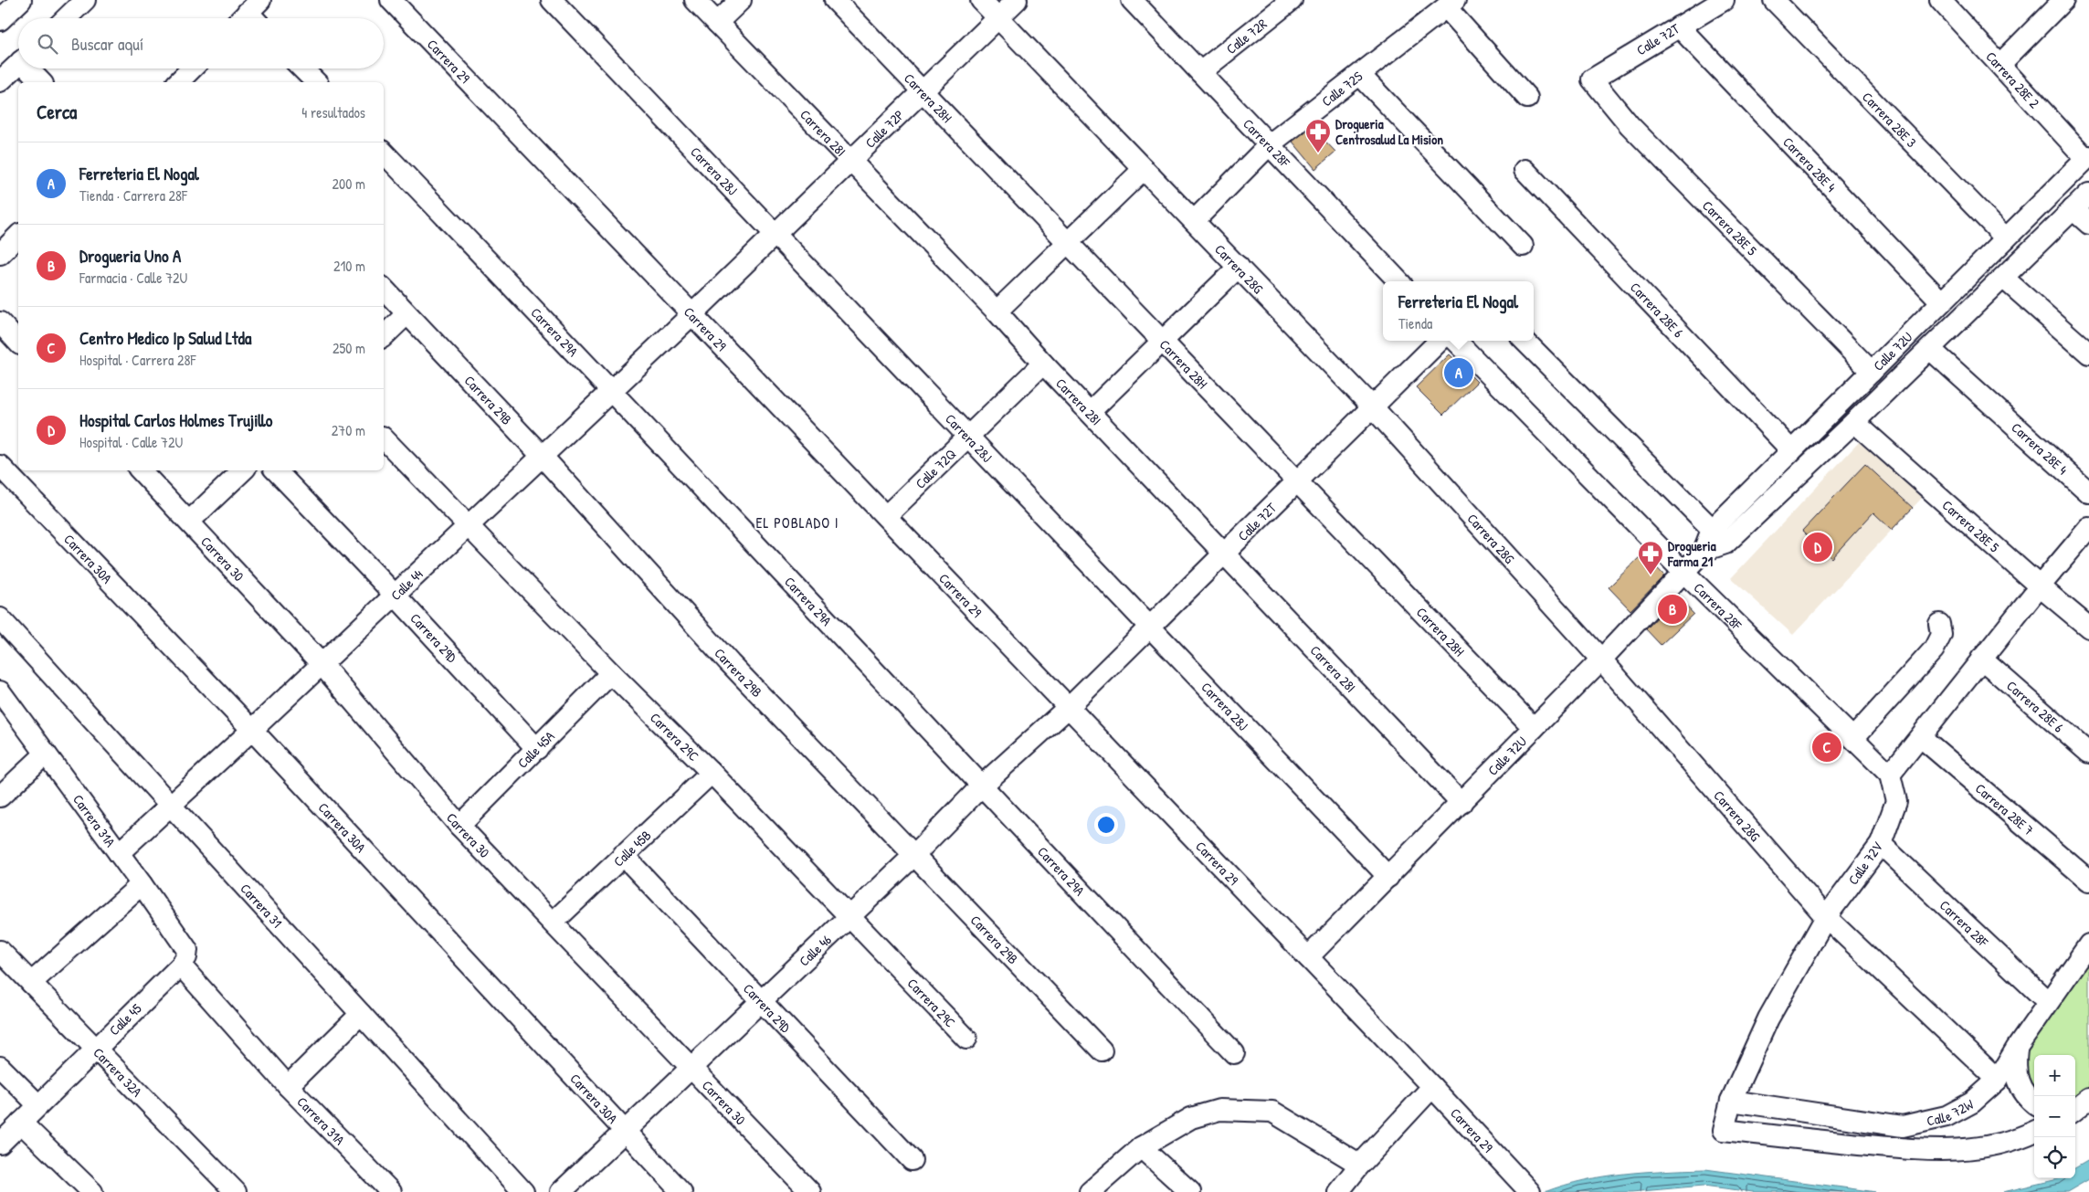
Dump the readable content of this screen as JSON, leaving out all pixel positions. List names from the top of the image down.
{
  "streets": {
    "street": [
      "Calle 72R",
      "Calle 72T",
      "Carrera 29",
      "Carrera 28E 2",
      "Calle 72S",
      "Carrera 28H",
      "Carrera 28E 3",
      "Calle 72P",
      "Carrera 28I",
      "Carrera 28F",
      "Carrera 28E 4",
      "Carrera 28J",
      "Carrera 28E 5",
      "Carrera 28G",
      "Carrera 28E 6",
      "Carrera 29A",
      "Calle 72U",
      "Carrera 29B",
      "Calle 72Q",
      "Carrera 30",
      "Carrera 30A",
      "Calle 44",
      "Carrera 29D",
      "Carrera 29C",
      "Calle 45A",
      "Carrera 28E 7",
      "Carrera 31A",
      "Calle 45B",
      "Calle 72V",
      "Carrera 31",
      "Calle 46",
      "Calle 45",
      "Carrera 32A",
      "Calle 72W"
    ]
  },
  "crossings": [
    ["Calle 72R", "Carrera 28F"],
    ["Calle 72T", "Carrera 29"],
    ["Calle 72T", "Carrera 28H"],
    ["Calle 72T", "Carrera 28I"],
    ["Calle 72T", "Carrera 28E 4"],
    ["Calle 72T", "Carrera 28J"],
    ["Calle 72T", "Carrera 28E 5"],
    ["Calle 72T", "Carrera 28G"],
    ["Calle 72T", "Calle 46"],
    ["Carrera 29", "Calle 72P"],
    ["Carrera 29", "Calle 72U"],
    ["Carrera 29", "Calle 72Q"],
    ["Carrera 29", "Calle 44"],
    ["Carrera 29", "Calle 46"],
    ["Carrera 28E 2", "Calle 72U"],
    ["Calle 72S", "Carrera 28F"],
    ["Calle 72S", "Carrera 28G"],
    ["Carrera 28H", "Calle 72P"],
    ["Carrera 28H", "Calle 72U"],
    ["Carrera 28E 3", "Calle 72U"],
    ["Calle 72P", "Carrera 28I"],
    ["Calle 72P", "Carrera 28J"],
    ["Calle 72P", "Carrera 28G"],
    ["Calle 72P", "Calle 44"],
    ["Carrera 28I", "Calle 72U"],
    ["Carrera 28I", "Calle 72Q"],
    ["Carrera 28F", "Calle 72U"],
    ["Carrera 28F", "Calle 72V"],
    ["Carrera 28F", "Calle 72W"],
    ["Carrera 28E 4", "Calle 72U"],
    ["Carrera 28J", "Calle 72U"],
    ["Carrera 28J", "Calle 72Q"],
    ["Carrera 28E 5", "Calle 72U"],
    ["Carrera 28G", "Calle 72U"],
    ["Carrera 28G", "Calle 72V"],
    ["Carrera 28G", "Calle 72W"],
    ["Carrera 28E 6", "Calle 72U"],
    ["Carrera 29A", "Calle 44"],
    ["Carrera 29A", "Calle 46"],
    ["Carrera 29B", "Calle 44"],
    ["Carrera 29B", "Calle 46"],
    ["Carrera 30", "Calle 44"],
    ["Carrera 30", "Calle 45A"],
    ["Carrera 30", "Calle 45B"],
    ["Carrera 30", "Calle 46"],
    ["Carrera 30A", "Calle 44"],
    ["Carrera 30A", "Calle 46"],
    ["Calle 44", "Carrera 29D"],
    ["Calle 44", "Carrera 29C"],
    ["Calle 44", "Carrera 31A"],
    ["Calle 44", "Carrera 31"],
    ["Carrera 29D", "Calle 45A"],
    ["Carrera 29D", "Calle 45B"],
    ["Carrera 29D", "Calle 46"],
    ["Carrera 29C", "Calle 45A"],
    ["Carrera 29C", "Calle 45B"],
    ["Carrera 29C", "Calle 46"],
    ["Carrera 31A", "Calle 45"],
    ["Calle 72V", "Calle 72W"],
    ["Calle 45", "Carrera 32A"]
  ],
  "districts": ["EL POBLADO I"],
  "places": {
    "pharmacy": ["Drogueria Centrosalud La Mision", "Drogueria Farma 21"]
  },
  "page": {
    "search": "Buscar aquí",
    "heading": ["Cerca", "4 resultados"],
    "list": [
      {
        "mark": "A",
        "name": "Ferreteria El Nogal",
        "note": "Tienda · Carrera 28F",
        "value": "200 m"
      },
      {
        "mark": "B",
        "name": "Drogueria Uno A",
        "note": "Farmacia · Calle 72U",
        "value": "210 m"
      },
      {
        "mark": "C",
        "name": "Centro Medico Ip Salud Ltda",
        "note": "Hospital · Carrera 28F",
        "value": "250 m"
      },
      {
        "mark": "D",
        "name": "Hospital Carlos Holmes Trujillo",
        "note": "Hospital · Calle 72U",
        "value": "270 m"
      }
    ],
    "popup": ["Ferreteria El Nogal", "Tienda"],
    "pins": [
      "A",
      "D",
      "B",
      "C"
    ],
    "map_buttons": ["+", "−"]
  }
}
